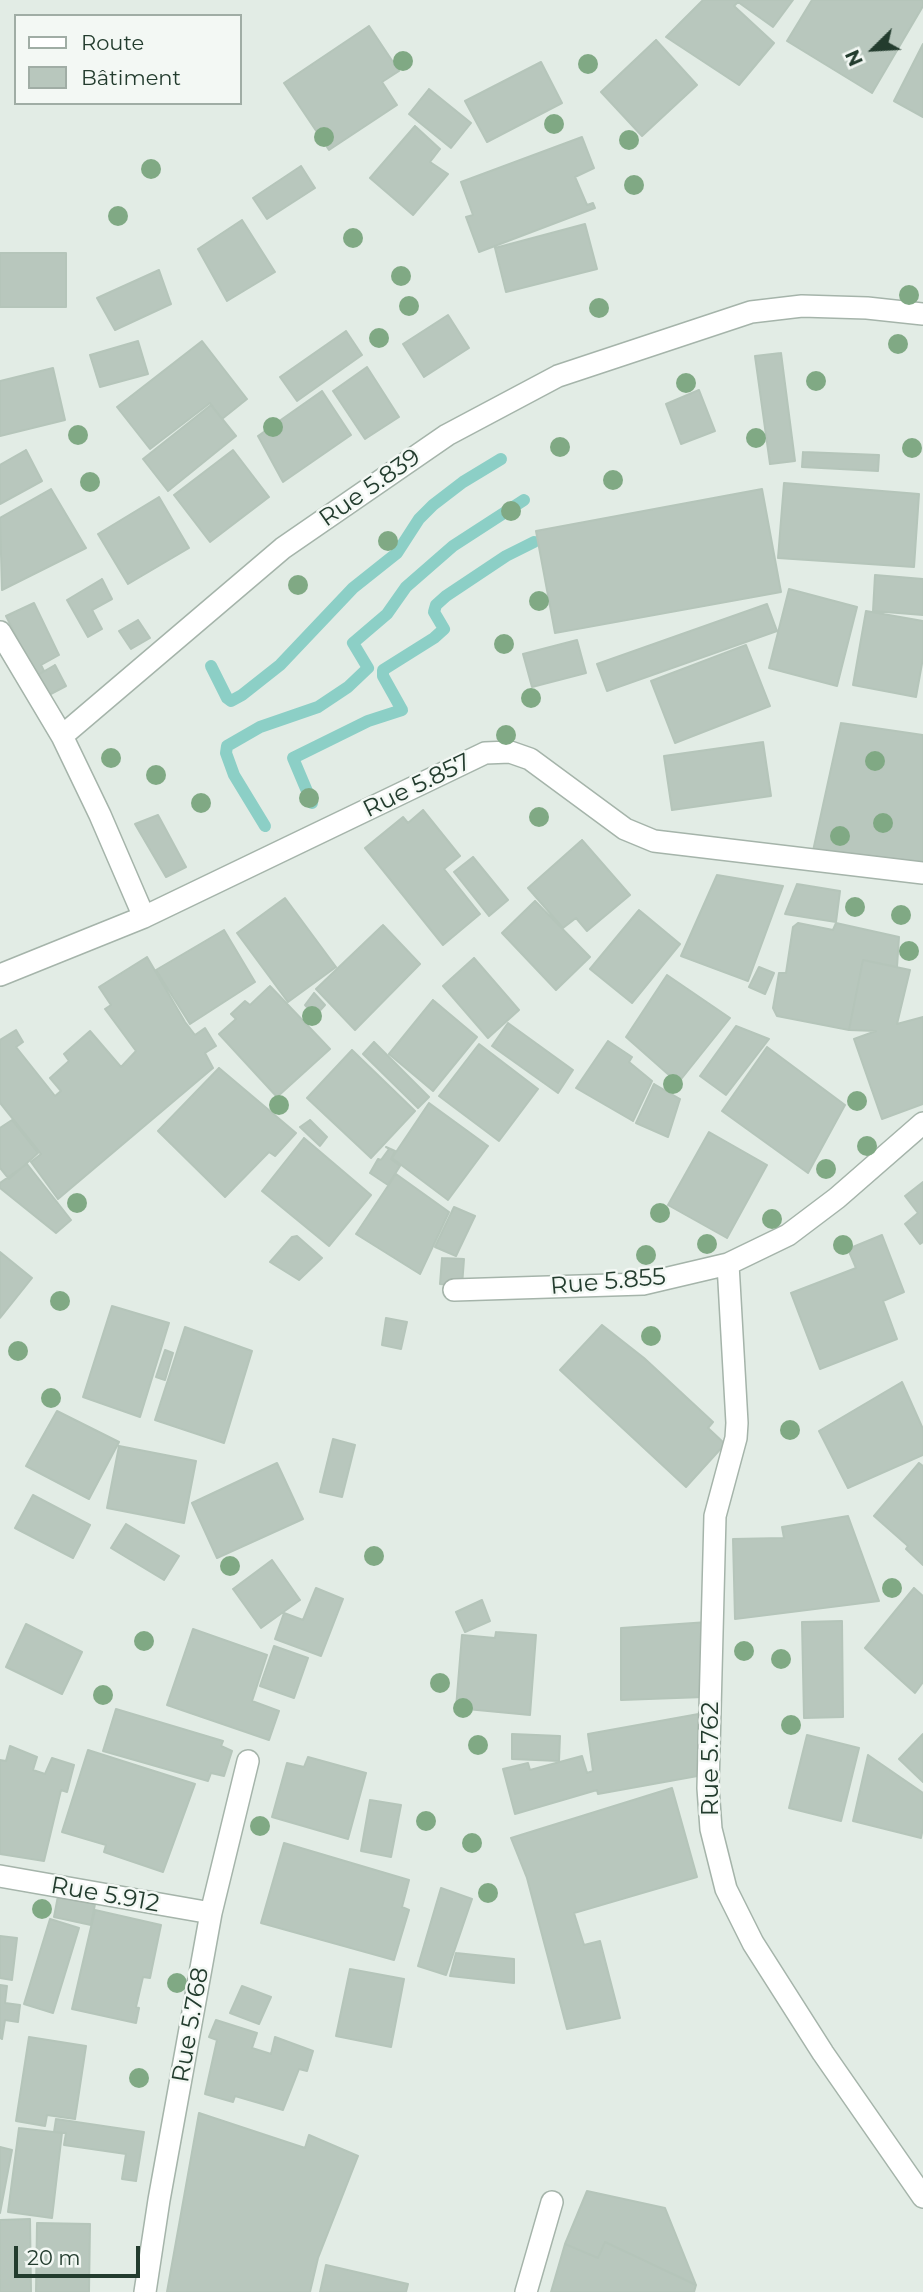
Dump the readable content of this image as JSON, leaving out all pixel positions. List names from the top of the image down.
{
  "streets": {
    "street": [
      "Rue 5.839",
      "Rue 5.857",
      "Rue 5.855",
      "Rue 5.762",
      "Rue 5.912",
      "Rue 5.768"
    ]
  },
  "crossings": [
    ["Rue 5.855", "Rue 5.762"],
    ["Rue 5.912", "Rue 5.768"]
  ],
  "legend": ["Route", "Bâtiment"],
  "scale_bar": "20 m",
  "north": "bottom left"
}
